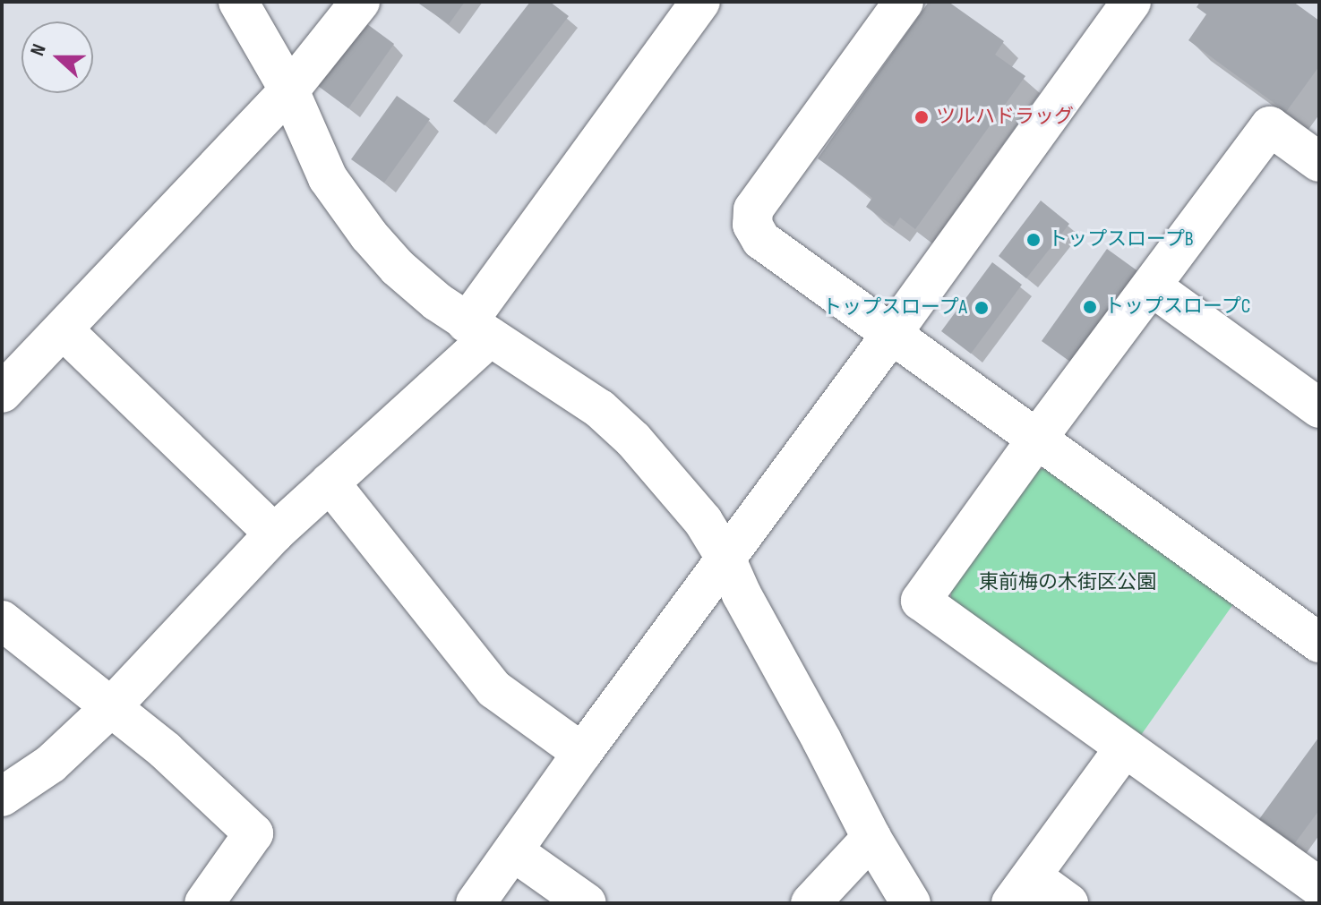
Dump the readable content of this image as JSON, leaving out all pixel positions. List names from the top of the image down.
{
  "parks": ["東前梅の木街区公園"],
  "places": [
    "ツルハドラッグ",
    "トップスロープB",
    "トップスロープC",
    "トップスロープA"
  ],
  "north": "left"
}
